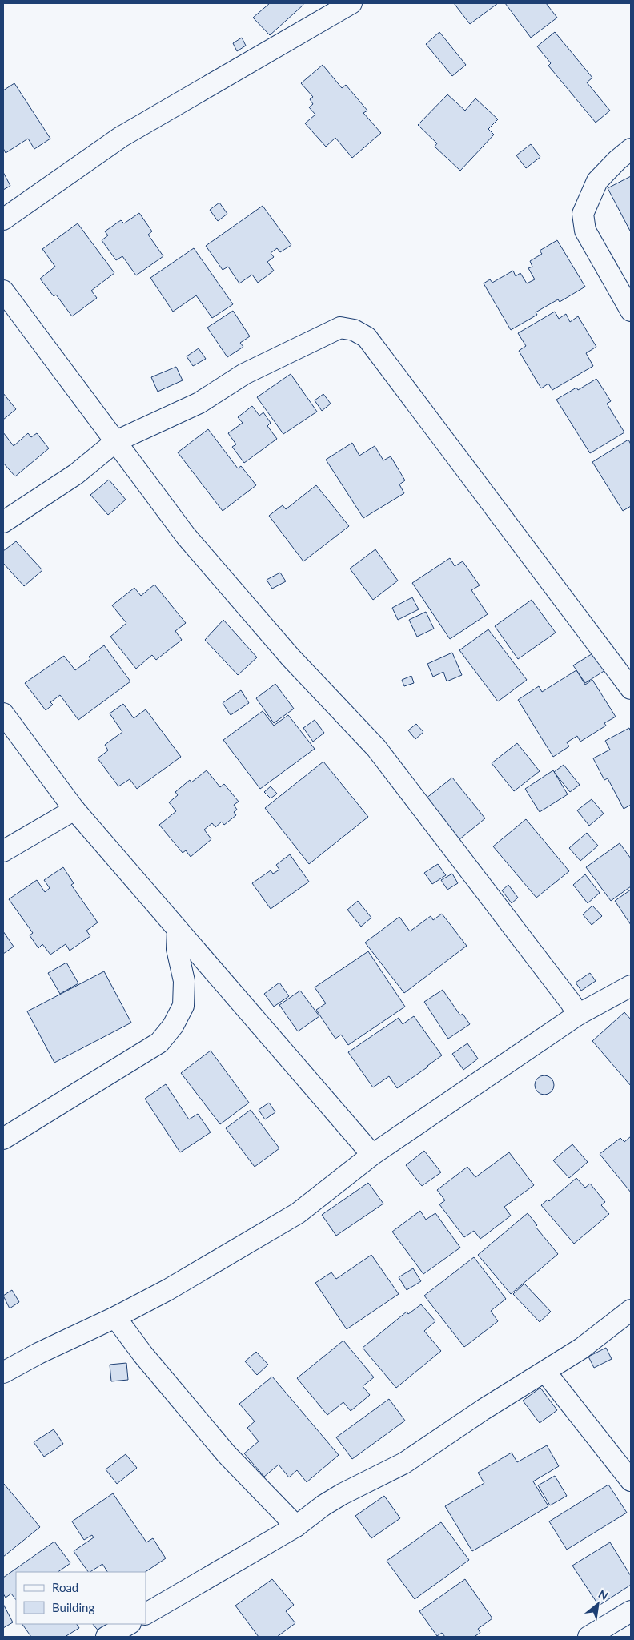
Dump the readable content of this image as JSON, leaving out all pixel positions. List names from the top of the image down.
{
  "legend": ["Road", "Building"],
  "north": "top right"
}
